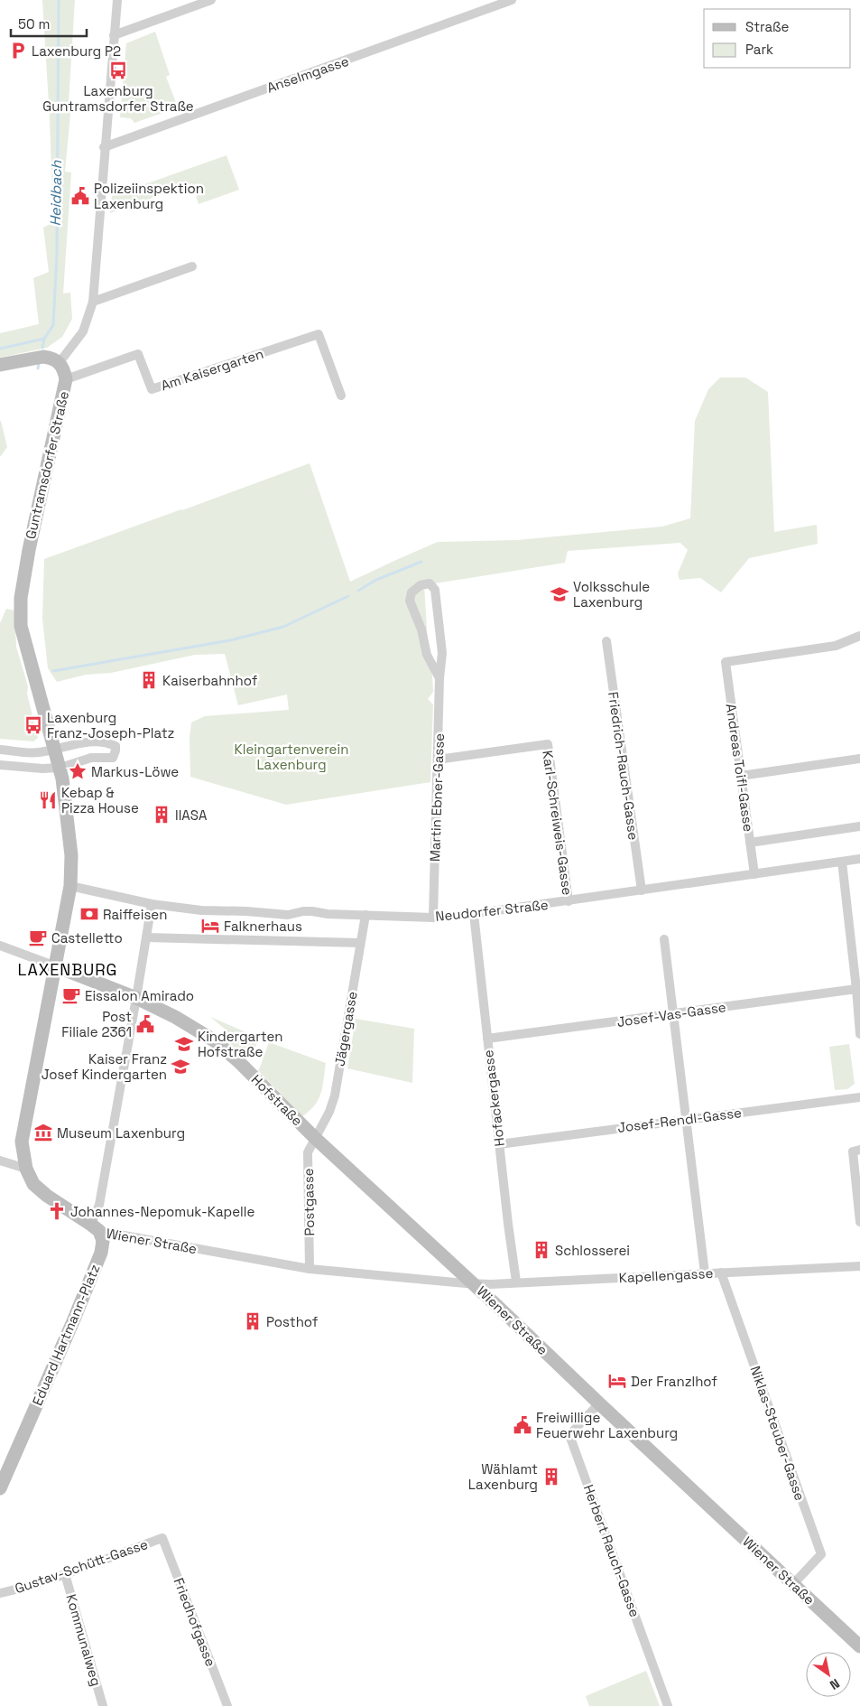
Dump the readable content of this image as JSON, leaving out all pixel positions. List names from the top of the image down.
{
  "streets": {
    "main road": [
      "Guntramsdorfer Straße",
      "Hofstraße",
      "Wiener Straße",
      "Eduard Hartmann-Platz"
    ],
    "street": [
      "Anselmgasse",
      "Am Kaisergarten",
      "Friedrich-Rauch-Gasse",
      "Andreas Toifl-Gasse",
      "Martin Ebner-Gasse",
      "Karl-Schreiweis-Gasse",
      "Neudorfer Straße",
      "Josef-Vas-Gasse",
      "Jägergasse",
      "Hofackergasse",
      "Josef-Rendl-Gasse",
      "Postgasse",
      "Kapellengasse",
      "Niklas-Steuber-Gasse",
      "Herbert Rauch-Gasse",
      "Gustav-Schütt-Gasse",
      "Friedhofgasse",
      "Kommunalweg"
    ]
  },
  "crossings": [
    ["Am Kaisergarten", "Guntramsdorfer Straße"],
    ["Guntramsdorfer Straße", "Neudorfer Straße"],
    ["Guntramsdorfer Straße", "Hofstraße"],
    ["Guntramsdorfer Straße", "Wiener Straße"],
    ["Friedrich-Rauch-Gasse", "Neudorfer Straße"],
    ["Andreas Toifl-Gasse", "Neudorfer Straße"],
    ["Martin Ebner-Gasse", "Karl-Schreiweis-Gasse"],
    ["Martin Ebner-Gasse", "Neudorfer Straße"],
    ["Karl-Schreiweis-Gasse", "Neudorfer Straße"],
    ["Neudorfer Straße", "Jägergasse"],
    ["Neudorfer Straße", "Hofackergasse"],
    ["Josef-Vas-Gasse", "Hofackergasse"],
    ["Jägergasse", "Hofstraße"],
    ["Jägergasse", "Postgasse"],
    ["Hofackergasse", "Josef-Rendl-Gasse"],
    ["Hofackergasse", "Kapellengasse"],
    ["Hofstraße", "Postgasse"],
    ["Hofstraße", "Wiener Straße"],
    ["Hofstraße", "Kapellengasse"],
    ["Postgasse", "Wiener Straße"],
    ["Wiener Straße", "Kapellengasse"],
    ["Wiener Straße", "Eduard Hartmann-Platz"],
    ["Wiener Straße", "Niklas-Steuber-Gasse"],
    ["Wiener Straße", "Herbert Rauch-Gasse"],
    ["Kapellengasse", "Niklas-Steuber-Gasse"],
    ["Gustav-Schütt-Gasse", "Friedhofgasse"],
    ["Gustav-Schütt-Gasse", "Kommunalweg"]
  ],
  "districts": ["LAXENBURG"],
  "water": ["Heidbach"],
  "parks": ["Kleingartenverein Laxenburg"],
  "places": {
    "parking": ["Laxenburg P2"],
    "bus stop": ["Laxenburg Guntramsdorfer Straße", "Laxenburg Franz-Joseph-Platz"],
    "public building": ["Polizeiinspektion Laxenburg", "Post Filiale 2361", "Freiwillige Feuerwehr Laxenburg"],
    "school or university": ["Volksschule Laxenburg", "Kindergarten Hofstraße", "Kaiser Franz Josef Kindergarten"],
    "building": [
      "Kaiserbahnhof",
      "IIASA",
      "Schlosserei",
      "Posthof",
      "Wählamt Laxenburg"
    ],
    "place": ["Markus-Löwe"],
    "restaurant": ["Kebap & Pizza House"],
    "bank": ["Raiffeisen"],
    "hotel": ["Falknerhaus", "Der Franzlhof"],
    "cafe": ["Castelletto", "Eissalon Amirado"],
    "museum": ["Museum Laxenburg"],
    "church": ["Johannes-Nepomuk-Kapelle"]
  },
  "legend": ["Straße", "Park"],
  "scale_bar": "50 m",
  "north": "bottom right"
}
